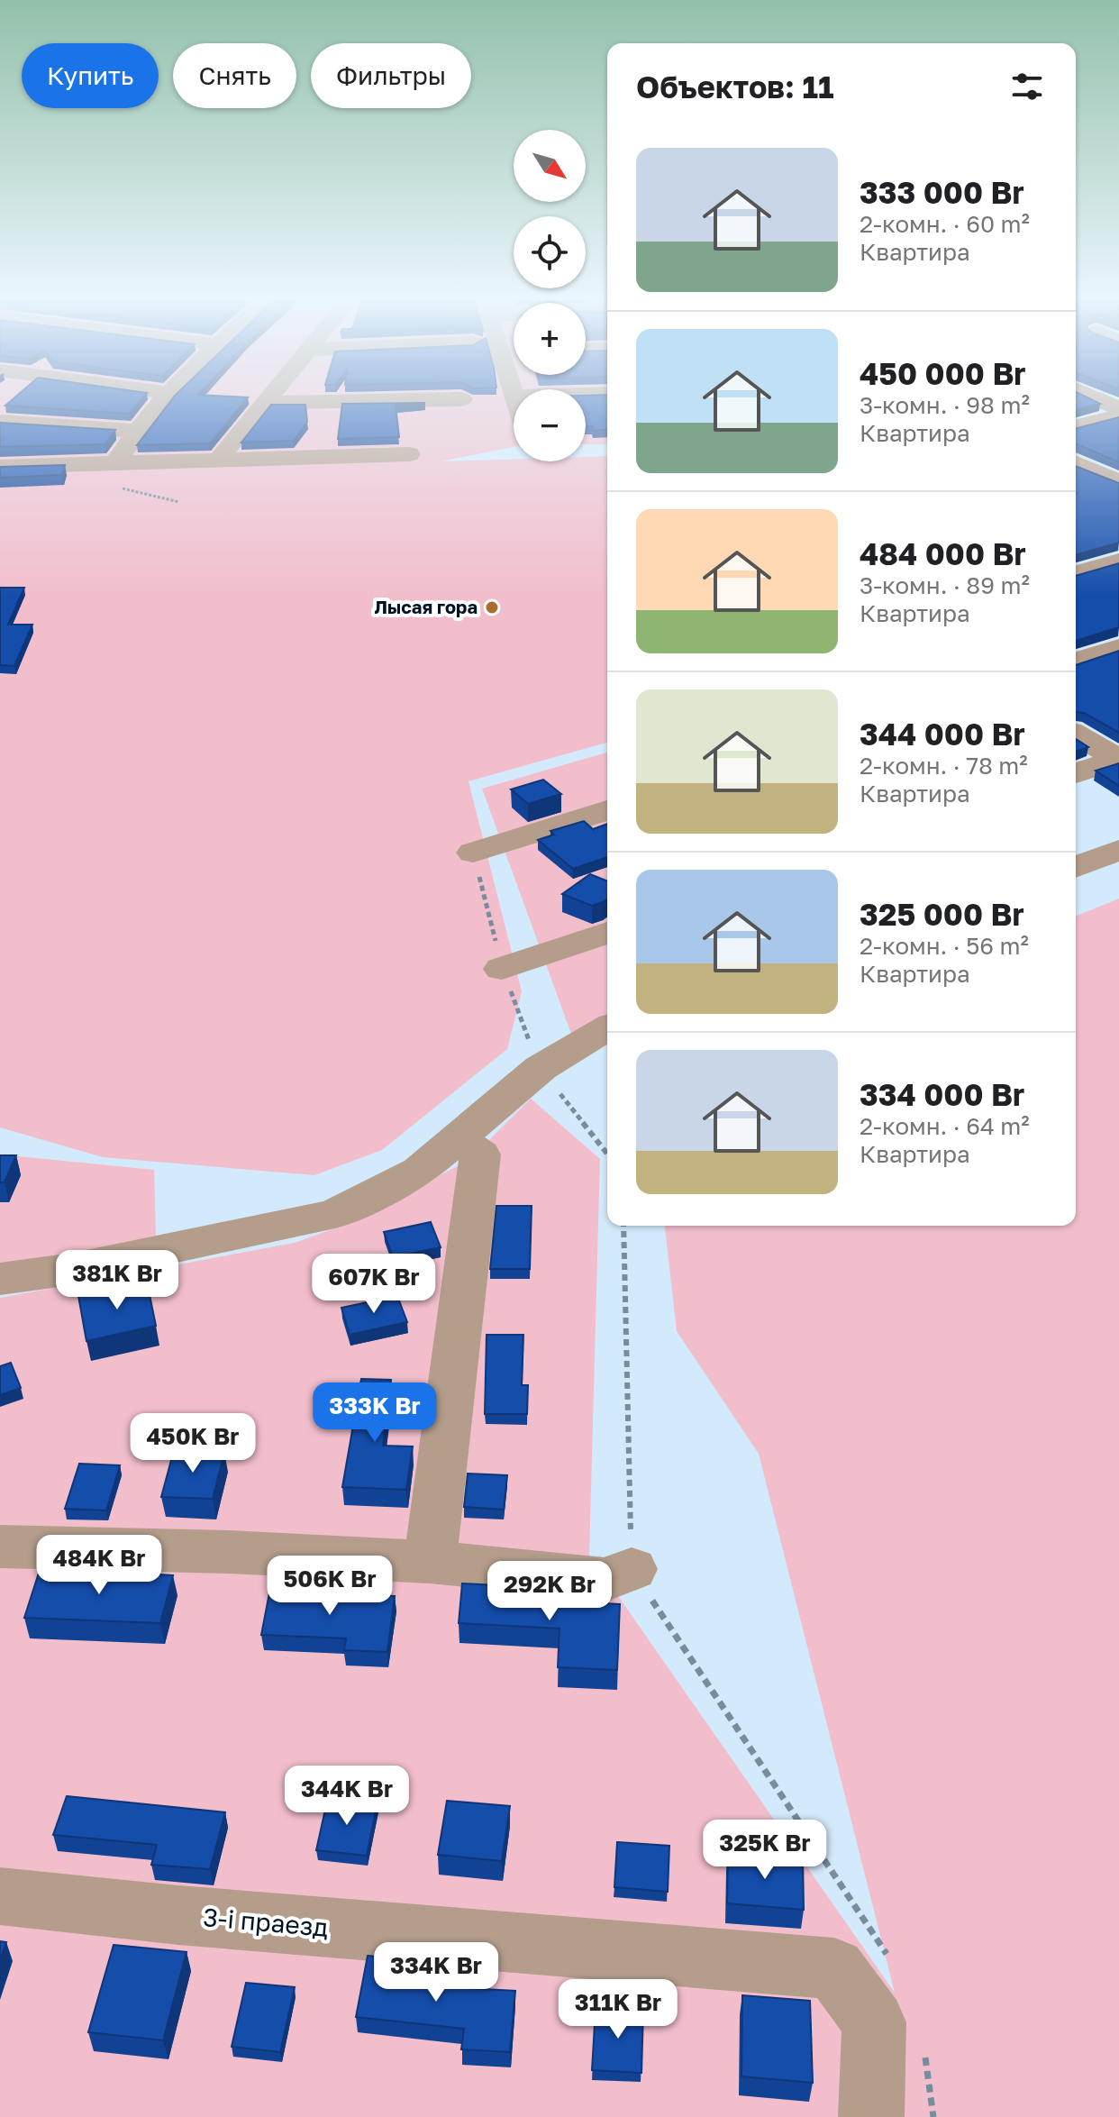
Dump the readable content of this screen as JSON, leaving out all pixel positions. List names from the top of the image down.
{
  "streets": {
    "street": ["3-і праезд"]
  },
  "places": ["Лысая гора"],
  "north": "bottom right",
  "page": {
    "chip": ["Купить", "Снять", "Фильтры"],
    "heading": "Объектов: 11",
    "map_buttons": ["+", "−"],
    "list": [
      {
        "name": "333 000 Br",
        "note": "2-комн. · 60 m² · Квартира"
      },
      {
        "name": "450 000 Br",
        "note": "3-комн. · 98 m² · Квартира"
      },
      {
        "name": "484 000 Br",
        "note": "3-комн. · 89 m² · Квартира"
      },
      {
        "name": "344 000 Br",
        "note": "2-комн. · 78 m² · Квартира"
      },
      {
        "name": "325 000 Br",
        "note": "2-комн. · 56 m² · Квартира"
      },
      {
        "name": "334 000 Br",
        "note": "2-комн. · 64 m² · Квартира"
      }
    ],
    "price": [
      "381K Br",
      "607K Br",
      "333K Br",
      "450K Br",
      "484K Br",
      "506K Br",
      "292K Br",
      "344K Br",
      "325K Br",
      "334K Br",
      "311K Br"
    ]
  }
}
